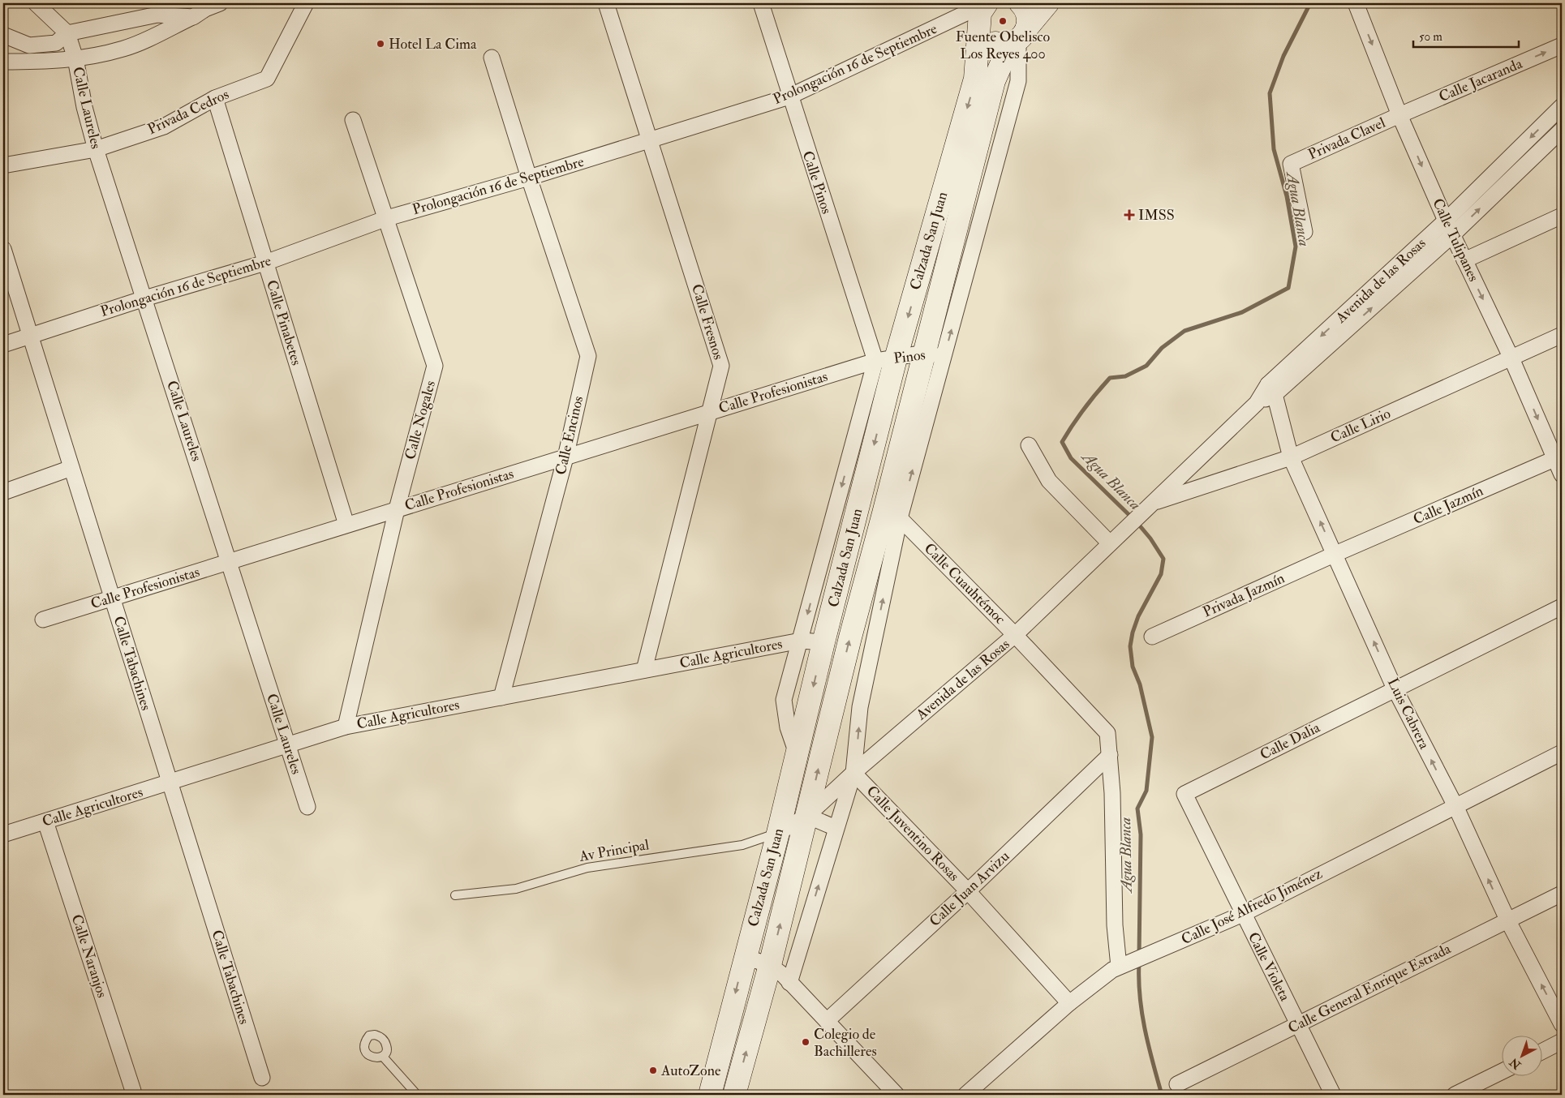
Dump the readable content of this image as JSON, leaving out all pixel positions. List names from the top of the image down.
{
  "streets": {
    "main road": ["Calzada San Juan"],
    "street": [
      "Prolongación 16 de Septiembre",
      "Calle Jacaranda",
      "Calle Laureles",
      "Privada Cedros",
      "Privada Clavel",
      "Calle Pinos",
      "Calle Tulipanes",
      "Avenida de las Rosas",
      "Calle Fresnos",
      "Calle Pinabetes",
      "Pinos",
      "Calle Profesionistas",
      "Calle Nogales",
      "Calle Lirio",
      "Calle Encinos",
      "Calle Jazmín",
      "Calle Cuauhtémoc",
      "Privada Jazmín",
      "Calle Agricultores",
      "Calle Tabachines",
      "Luis Cabrera",
      "Calle Dalia",
      "Calle Juventino Rosas",
      "Calle Juan Arvizu",
      "Calle José Alfredo Jiménez",
      "Calle Naranjos",
      "Calle Violeta",
      "Calle General Enrique Estrada"
    ],
    "lane": ["Av Principal"]
  },
  "crossings": [
    ["Prolongación 16 de Septiembre", "Calle Laureles"],
    ["Prolongación 16 de Septiembre", "Calle Pinos"],
    ["Prolongación 16 de Septiembre", "Calzada San Juan"],
    ["Prolongación 16 de Septiembre", "Calle Fresnos"],
    ["Prolongación 16 de Septiembre", "Calle Pinabetes"],
    ["Prolongación 16 de Septiembre", "Calle Nogales"],
    ["Prolongación 16 de Septiembre", "Calle Encinos"],
    ["Prolongación 16 de Septiembre", "Calle Tabachines"],
    ["Calle Jacaranda", "Privada Clavel"],
    ["Calle Jacaranda", "Calle Tulipanes"],
    ["Calle Laureles", "Privada Cedros"],
    ["Calle Laureles", "Calle Profesionistas"],
    ["Calle Laureles", "Calle Agricultores"],
    ["Privada Cedros", "Calle Pinabetes"],
    ["Privada Clavel", "Calle Tulipanes"],
    ["Calle Pinos", "Calzada San Juan"],
    ["Calle Pinos", "Pinos"],
    ["Calle Pinos", "Calle Profesionistas"],
    ["Calle Tulipanes", "Avenida de las Rosas"],
    ["Calle Tulipanes", "Calle Lirio"],
    ["Calle Tulipanes", "Calle Jazmín"],
    ["Calzada San Juan", "Avenida de las Rosas"],
    ["Calzada San Juan", "Pinos"],
    ["Calzada San Juan", "Calle Profesionistas"],
    ["Calzada San Juan", "Calle Cuauhtémoc"],
    ["Calzada San Juan", "Calle Agricultores"],
    ["Calzada San Juan", "Av Principal"],
    ["Avenida de las Rosas", "Calle Lirio"],
    ["Avenida de las Rosas", "Calle Cuauhtémoc"],
    ["Avenida de las Rosas", "Luis Cabrera"],
    ["Avenida de las Rosas", "Calle Juventino Rosas"],
    ["Avenida de las Rosas", "Av Principal"],
    ["Calle Fresnos", "Calle Profesionistas"],
    ["Calle Fresnos", "Calle Agricultores"],
    ["Calle Pinabetes", "Calle Profesionistas"],
    ["Pinos", "Calle Profesionistas"],
    ["Calle Profesionistas", "Calle Nogales"],
    ["Calle Profesionistas", "Calle Encinos"],
    ["Calle Profesionistas", "Calle Tabachines"],
    ["Calle Nogales", "Calle Agricultores"],
    ["Calle Lirio", "Luis Cabrera"],
    ["Calle Encinos", "Calle Agricultores"],
    ["Calle Jazmín", "Privada Jazmín"],
    ["Calle Jazmín", "Luis Cabrera"],
    ["Calle Cuauhtémoc", "Calle Juan Arvizu"],
    ["Privada Jazmín", "Luis Cabrera"],
    ["Calle Agricultores", "Calle Tabachines"],
    ["Calle Agricultores", "Calle Naranjos"],
    ["Luis Cabrera", "Calle Dalia"],
    ["Luis Cabrera", "Calle José Alfredo Jiménez"],
    ["Luis Cabrera", "Calle General Enrique Estrada"],
    ["Calle Dalia", "Calle Violeta"],
    ["Calle Juventino Rosas", "Calle Juan Arvizu"],
    ["Calle Juventino Rosas", "Calle José Alfredo Jiménez"],
    ["Calle José Alfredo Jiménez", "Calle Violeta"],
    ["Calle Violeta", "Calle General Enrique Estrada"]
  ],
  "one_way": ["Calle Jacaranda", "Calle Tulipanes", "Luis Cabrera"],
  "water": ["Agua Blanca"],
  "places": {
    "other": [
      "Fuente Obelisco Los Reyes 400",
      "Hotel La Cima",
      "Colegio de Bachilleres",
      "AutoZone"
    ],
    "health": ["IMSS"]
  },
  "scale_bar": "50 m",
  "north": "bottom left"
}
